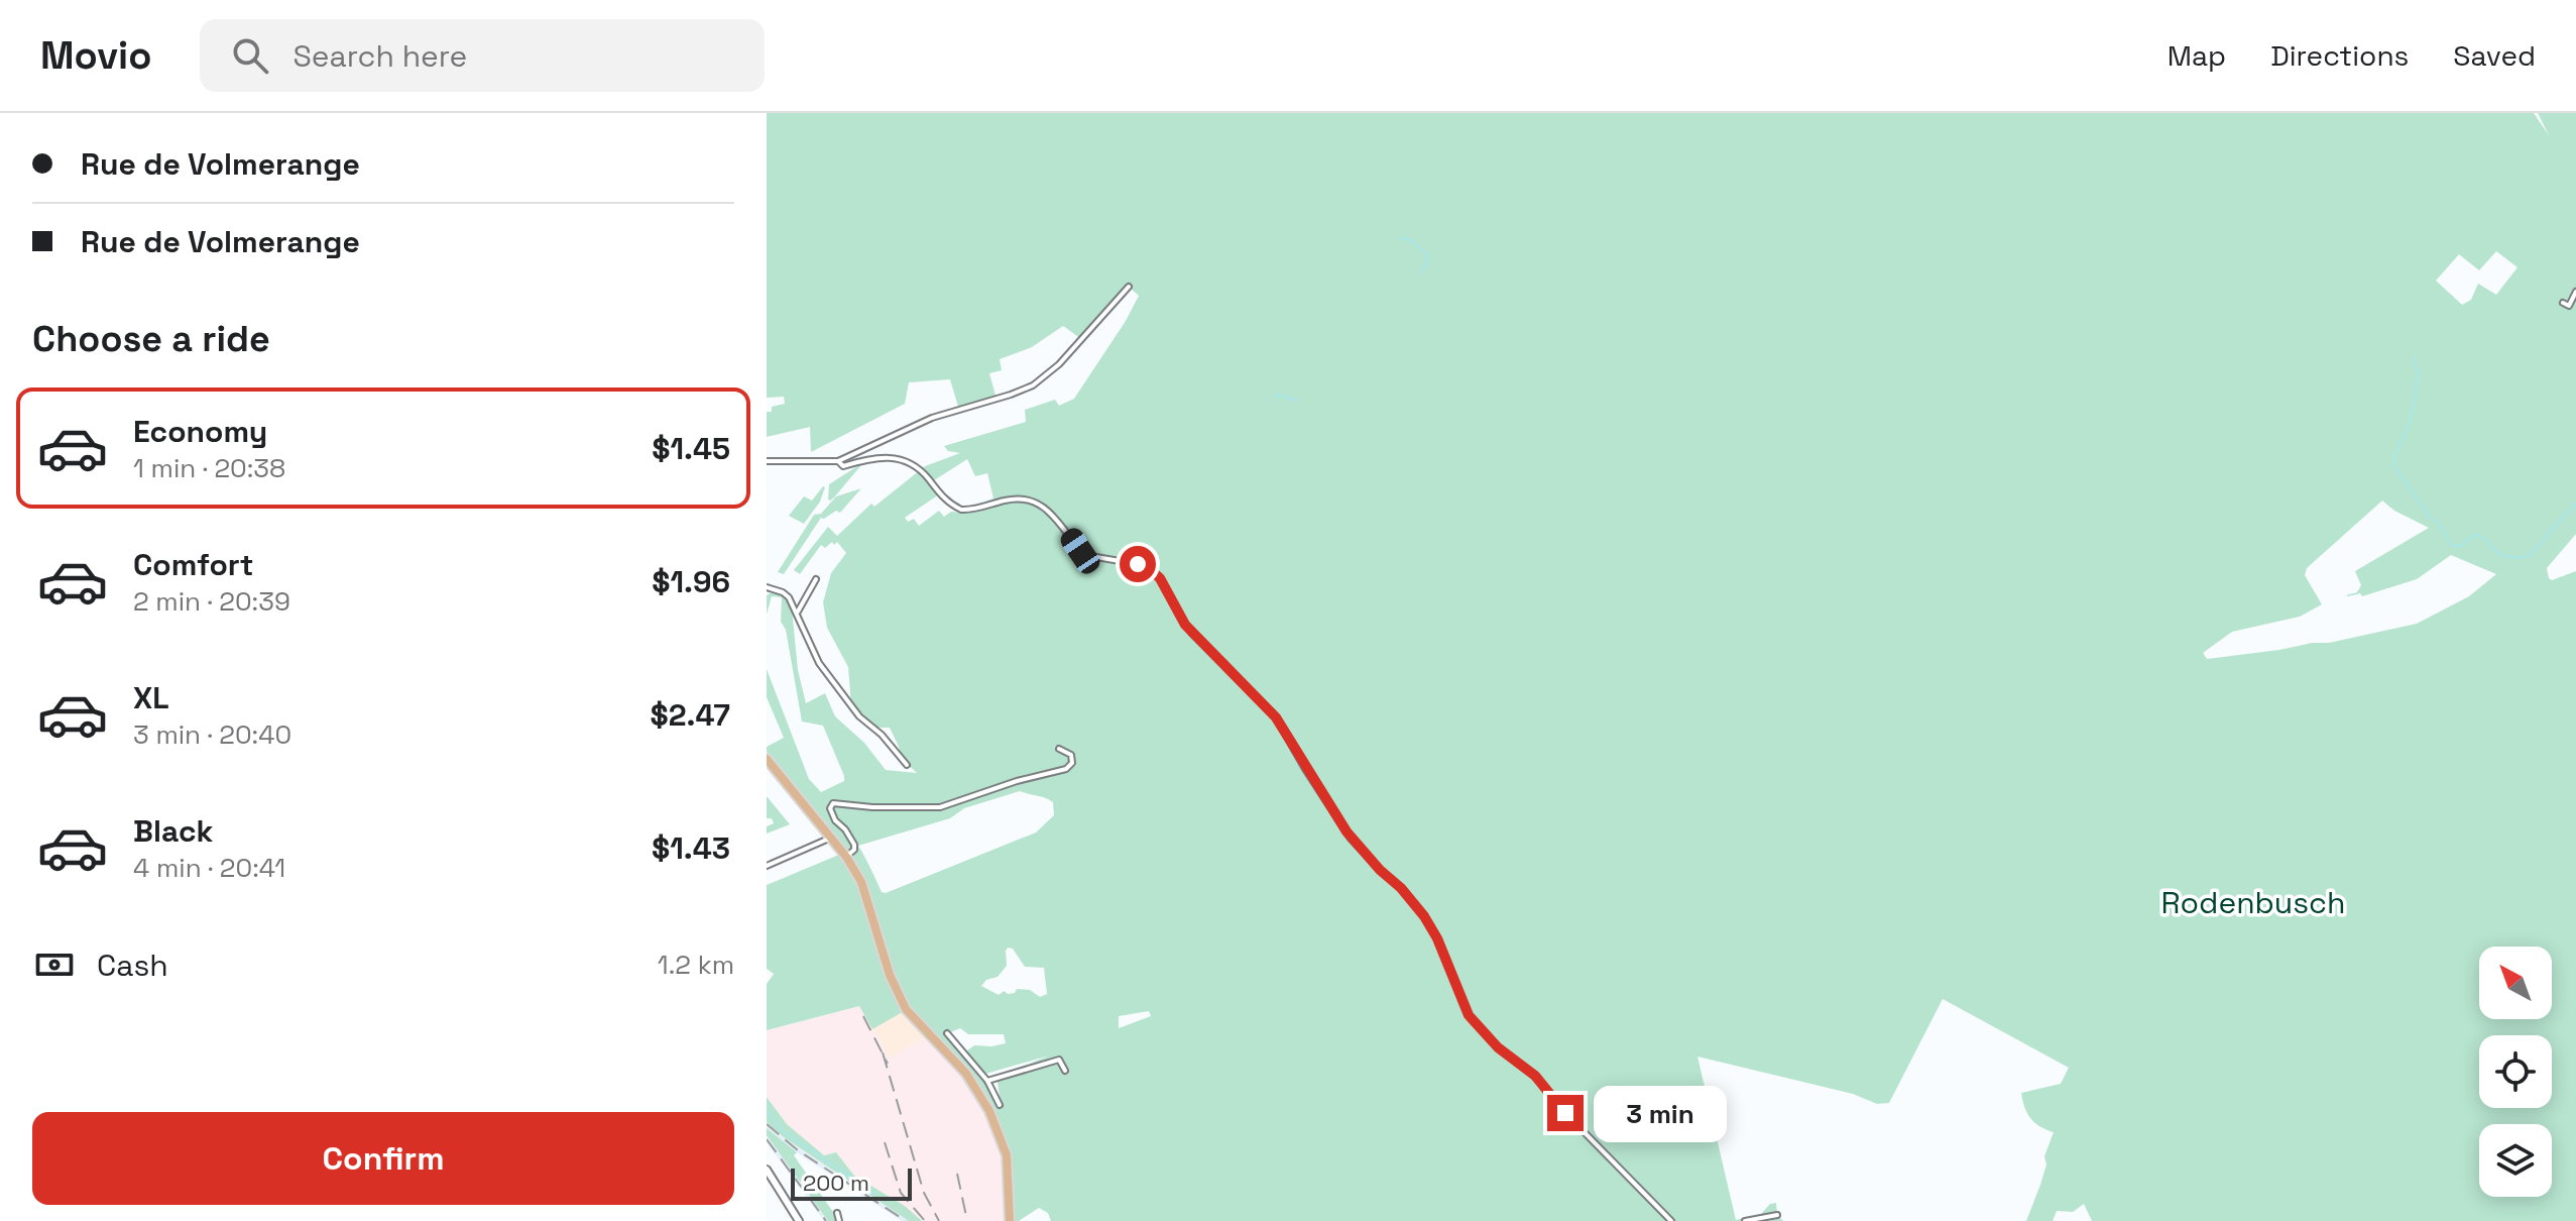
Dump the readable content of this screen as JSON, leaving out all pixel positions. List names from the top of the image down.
{
  "parks": ["Rodenbusch"],
  "scale_bar": "200 m",
  "north": "top left",
  "page": {
    "header": "Movio",
    "search": "Search here",
    "nav": ["Map", "Directions", "Saved"],
    "banner": ["Rue de Volmerange", "Rue de Volmerange"],
    "heading": "Choose a ride",
    "list": [
      {
        "name": "Economy",
        "note": "1 min · 20:38",
        "value": "$1.45"
      },
      {
        "name": "Comfort",
        "note": "2 min · 20:39",
        "value": "$1.96"
      },
      {
        "name": "XL",
        "note": "3 min · 20:40",
        "value": "$2.47"
      },
      {
        "name": "Black",
        "note": "4 min · 20:41",
        "value": "$1.43"
      }
    ],
    "pay": ["Cash", "1.2 km"],
    "bubble": "3 min",
    "buttons": "Confirm",
    "scale": "200 m"
  }
}
